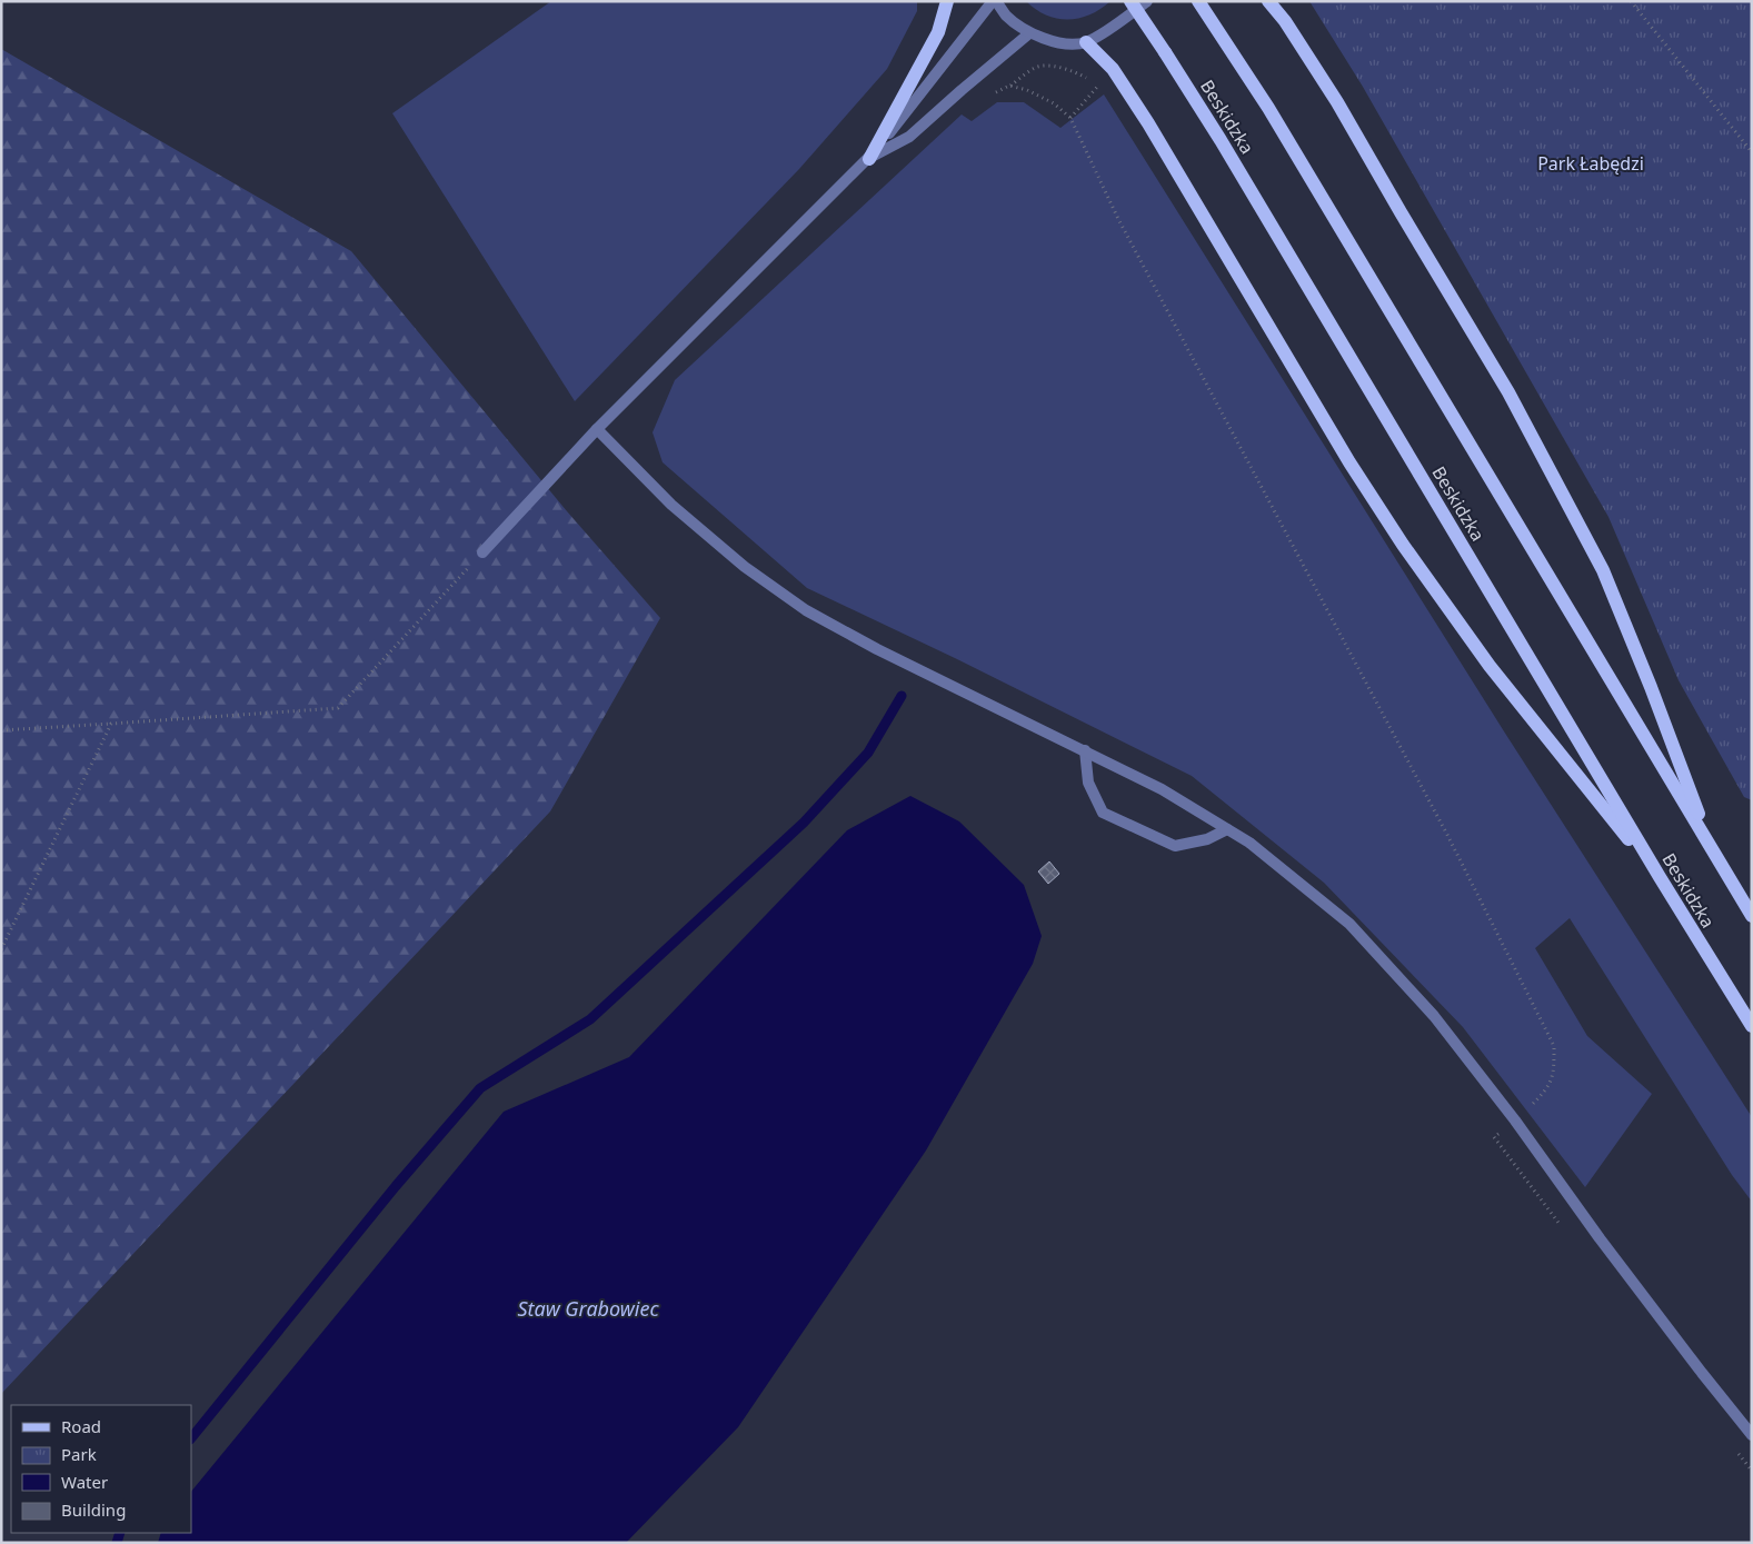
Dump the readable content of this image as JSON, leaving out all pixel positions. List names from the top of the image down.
{
  "streets": {
    "main road": ["Beskidzka"]
  },
  "water": ["Staw Grabowiec"],
  "parks": ["Park Łabędzi"],
  "legend": [
    "Road",
    "Park",
    "Water",
    "Building"
  ]
}
